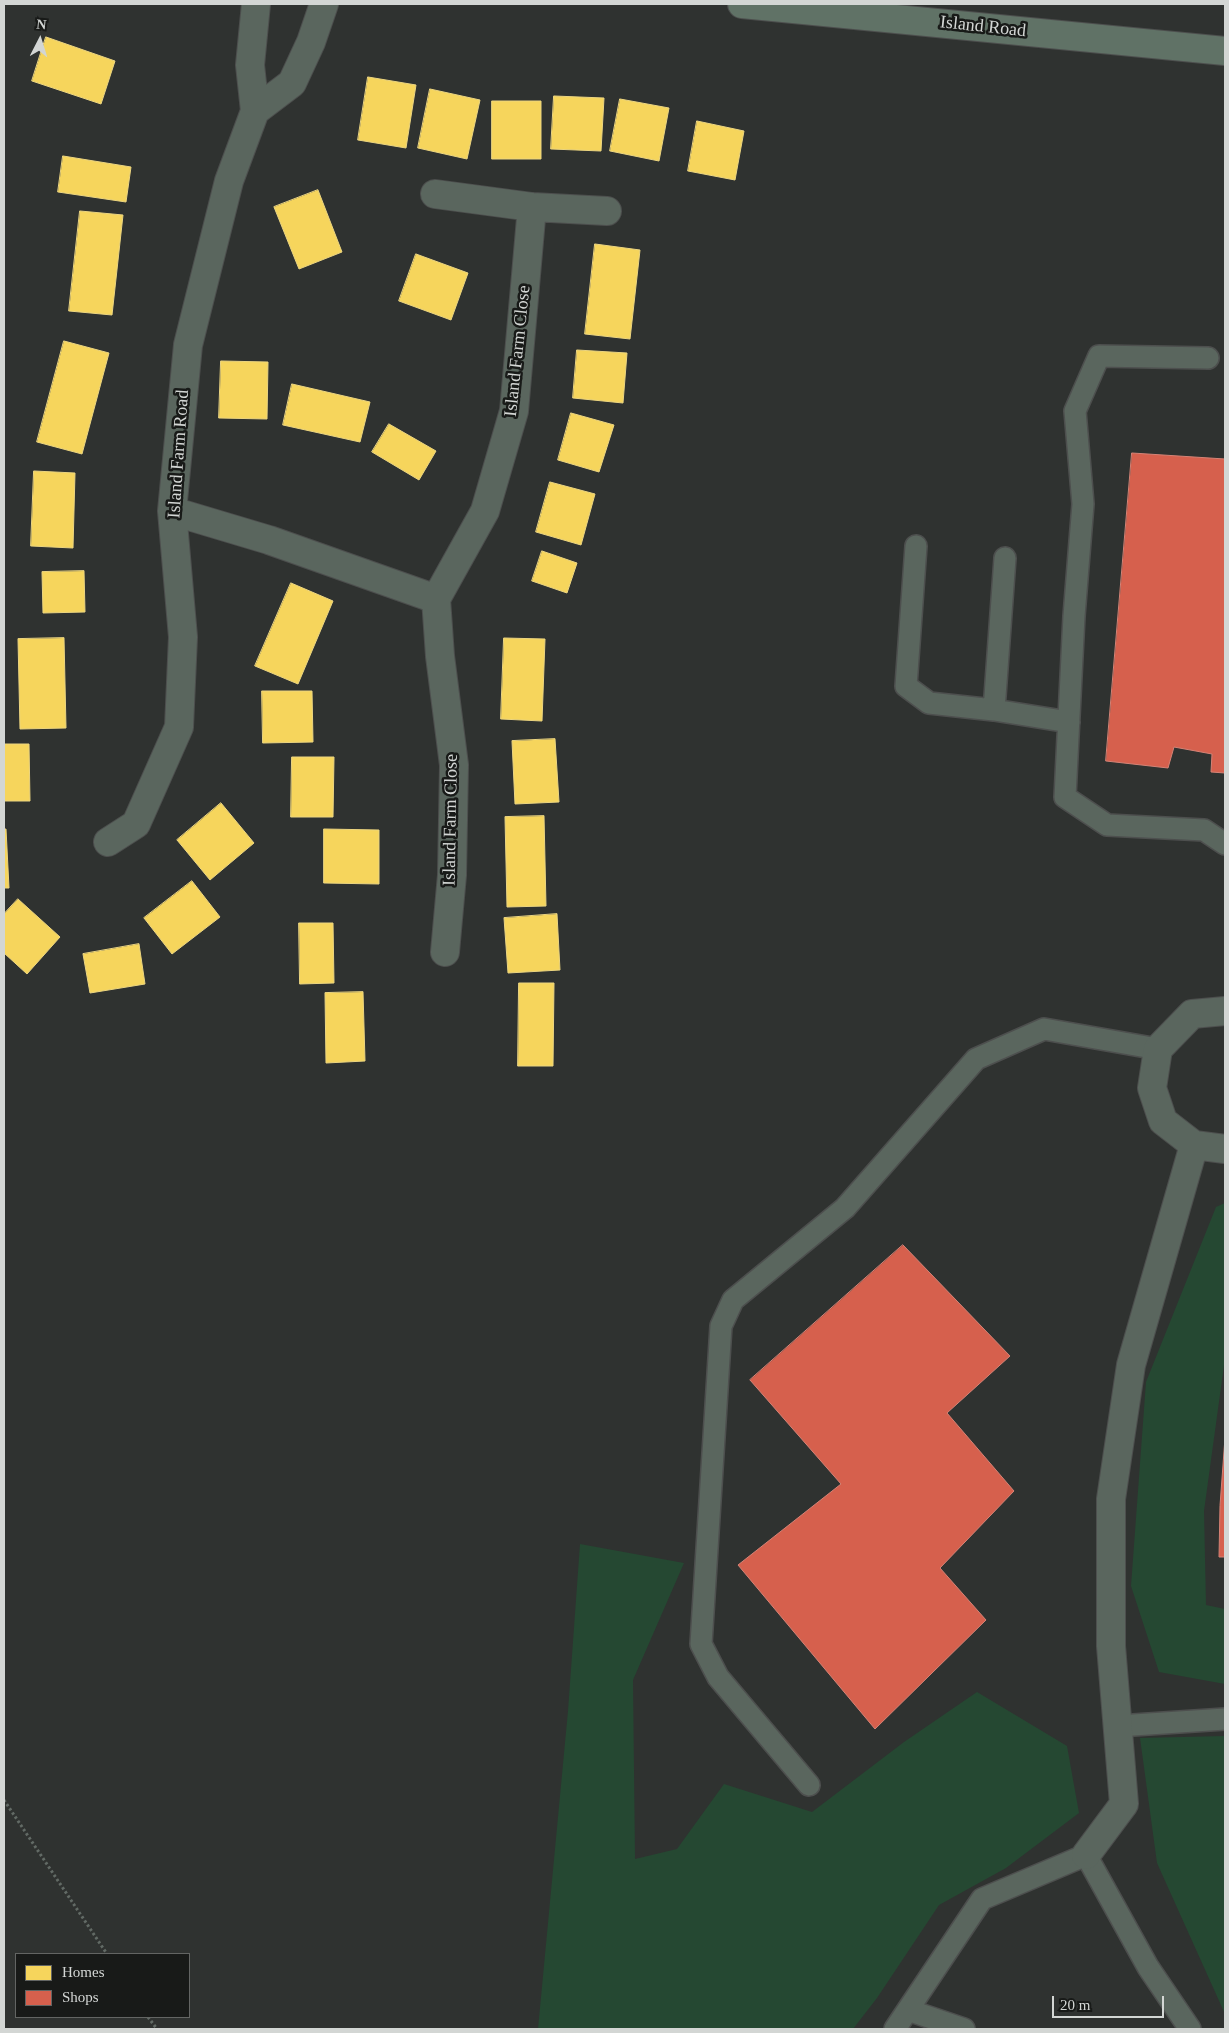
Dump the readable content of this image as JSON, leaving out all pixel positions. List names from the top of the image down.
{
  "streets": {
    "main road": ["Island Road"],
    "street": ["Island Farm Close", "Island Farm Road"]
  },
  "legend": ["Homes", "Shops"],
  "scale_bar": "20 m",
  "north": "top"
}
